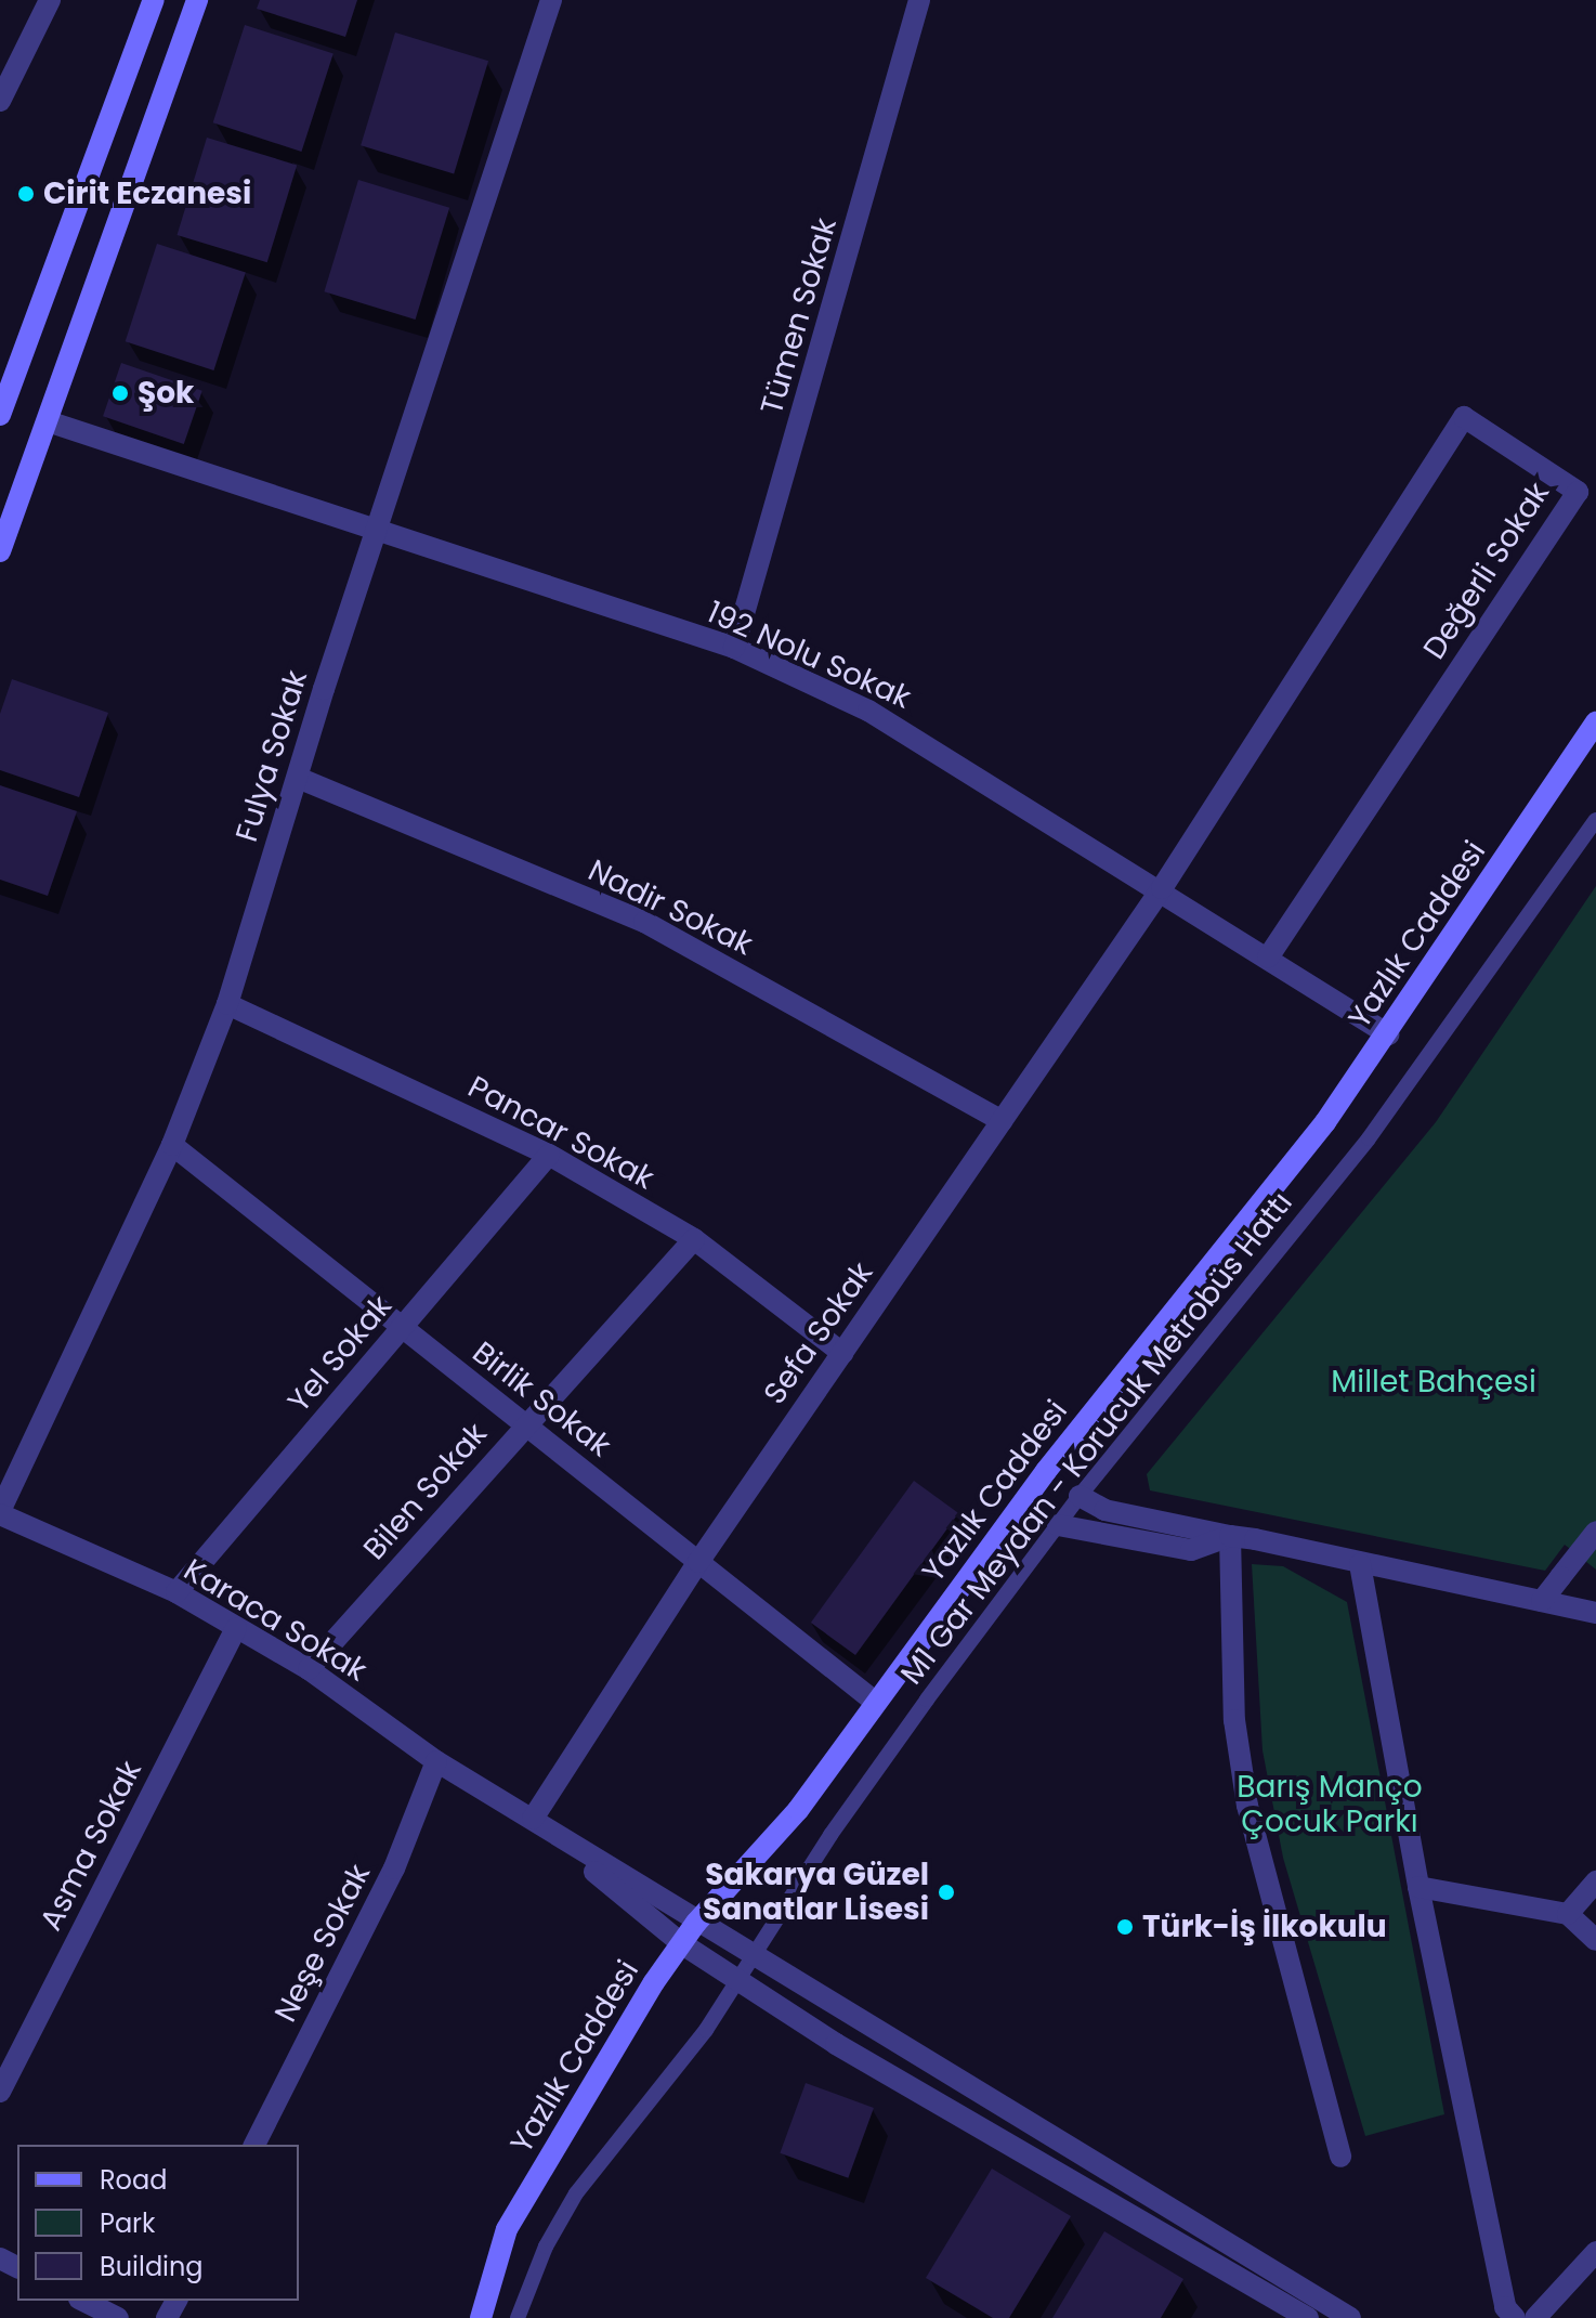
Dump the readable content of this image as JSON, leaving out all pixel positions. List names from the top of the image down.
{
  "streets": {
    "main road": ["Yazlık Caddesi"],
    "street": [
      "Tümen Sokak",
      "Değerli Sokak",
      "192 Nolu Sokak",
      "Fulya Sokak",
      "Nadir Sokak",
      "Pancar Sokak",
      "Sefa Sokak",
      "Yel Sokak",
      "Birlik Sokak",
      "Bilen Sokak",
      "Karaca Sokak",
      "Asma Sokak",
      "Neşe Sokak"
    ],
    "lane": ["M1 Gar Meydan - Korucuk Metrobüs Hattı"]
  },
  "crossings": [
    ["Tümen Sokak", "192 Nolu Sokak"],
    ["Değerli Sokak", "192 Nolu Sokak"],
    ["Değerli Sokak", "Sefa Sokak"],
    ["192 Nolu Sokak", "Fulya Sokak"],
    ["192 Nolu Sokak", "Yazlık Caddesi"],
    ["192 Nolu Sokak", "Sefa Sokak"],
    ["Fulya Sokak", "Nadir Sokak"],
    ["Fulya Sokak", "Pancar Sokak"],
    ["Fulya Sokak", "Birlik Sokak"],
    ["Fulya Sokak", "Karaca Sokak"],
    ["Nadir Sokak", "Sefa Sokak"],
    ["Yazlık Caddesi", "Birlik Sokak"],
    ["Pancar Sokak", "Sefa Sokak"],
    ["Pancar Sokak", "Yel Sokak"],
    ["Pancar Sokak", "Bilen Sokak"],
    ["Sefa Sokak", "Birlik Sokak"],
    ["Yel Sokak", "Birlik Sokak"],
    ["Yel Sokak", "Karaca Sokak"],
    ["Birlik Sokak", "Bilen Sokak"],
    ["Bilen Sokak", "Karaca Sokak"],
    ["Karaca Sokak", "Asma Sokak"],
    ["Karaca Sokak", "Neşe Sokak"]
  ],
  "parks": ["Millet Bahçesi", "Barış Manço Çocuk Parkı"],
  "places": [
    "Cirit Eczanesi",
    "Şok",
    "Sakarya Güzel Sanatlar Lisesi",
    "Türk-İş İlkokulu"
  ],
  "legend": ["Road", "Park", "Building"]
}
